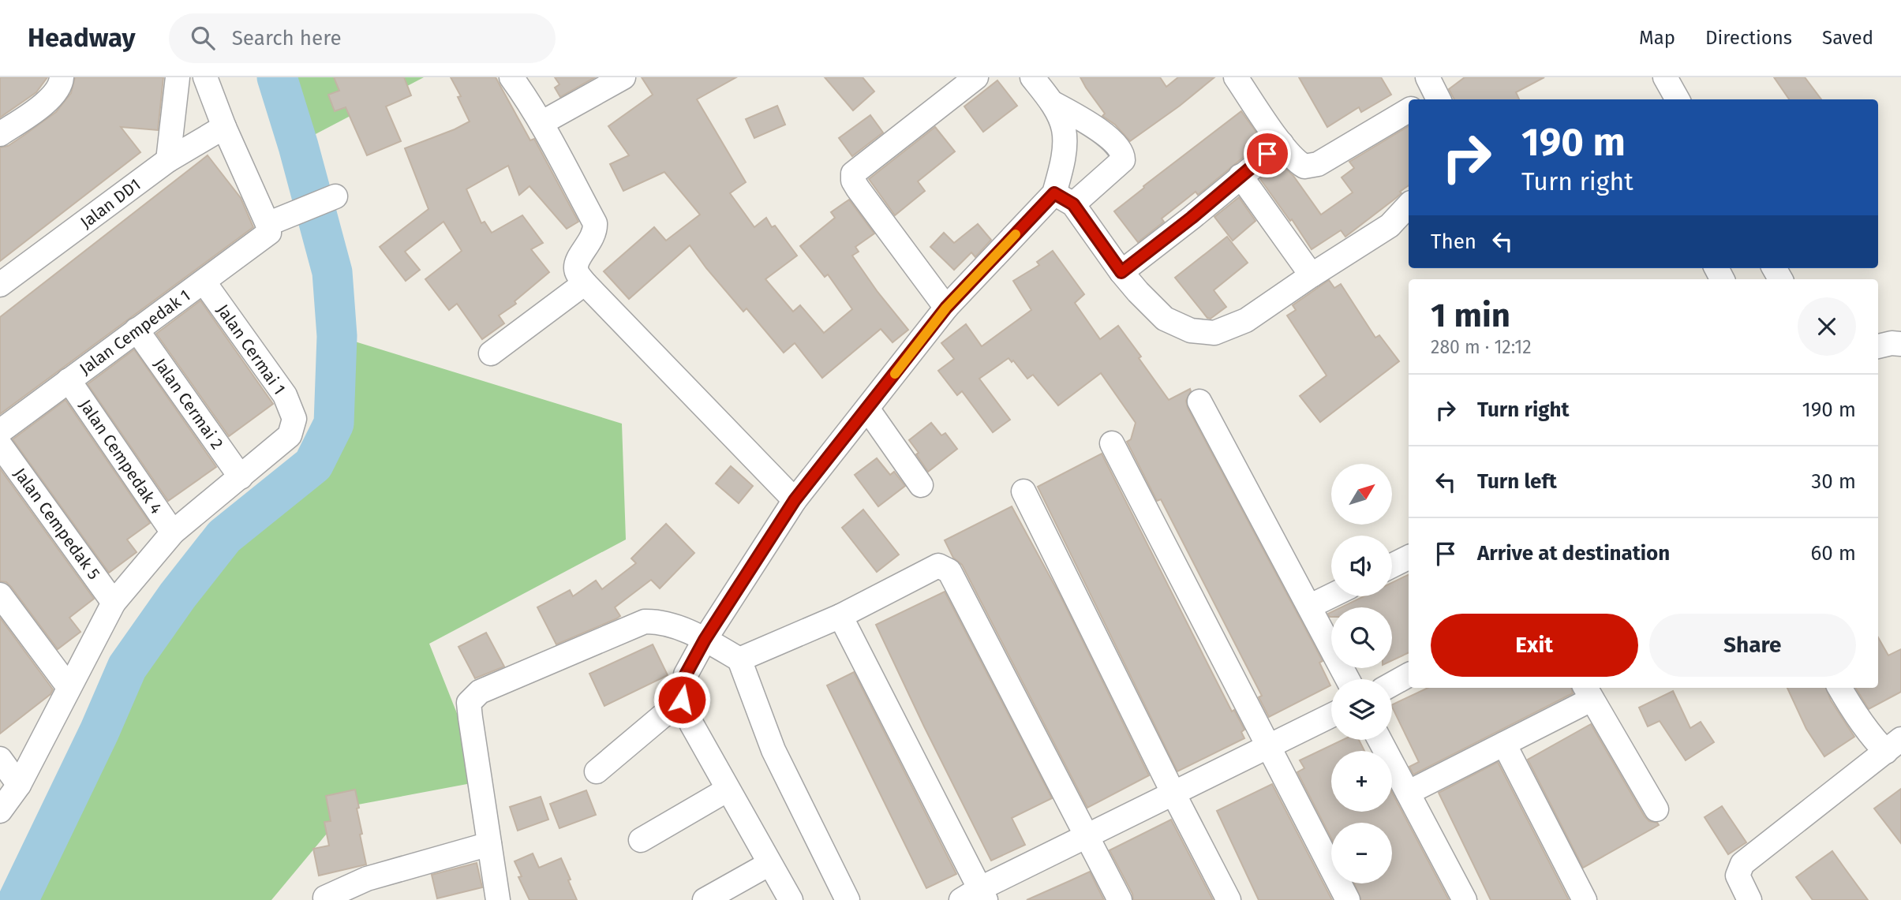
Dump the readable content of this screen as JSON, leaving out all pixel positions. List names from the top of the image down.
{
  "streets": {
    "street": [
      "Jalan DD1",
      "Jalan Cempedak 1",
      "Jalan Cermai 1",
      "Jalan Cermai 2",
      "Jalan Cempedak 4",
      "Jalan Cempedak 5"
    ]
  },
  "crossings": [
    ["Jalan Cempedak 1", "Jalan Cermai 1"],
    ["Jalan Cempedak 1", "Jalan Cermai 2"],
    ["Jalan Cempedak 1", "Jalan Cempedak 4"],
    ["Jalan Cermai 1", "Jalan Cermai 2"]
  ],
  "north": "top right",
  "page": {
    "header": "Headway",
    "search": "Search here",
    "nav": ["Map", "Directions", "Saved"],
    "turn": ["190 m", "Turn right"],
    "then": "Then",
    "heading": ["1 min", "280 m · 12:12"],
    "list": [
      {
        "name": "Turn right",
        "value": "190 m"
      },
      {
        "name": "Turn left",
        "value": "30 m"
      },
      {
        "name": "Arrive at destination",
        "value": "60 m"
      }
    ],
    "map_buttons": ["+", "−"],
    "buttons": ["Exit", "Share"]
  }
}
